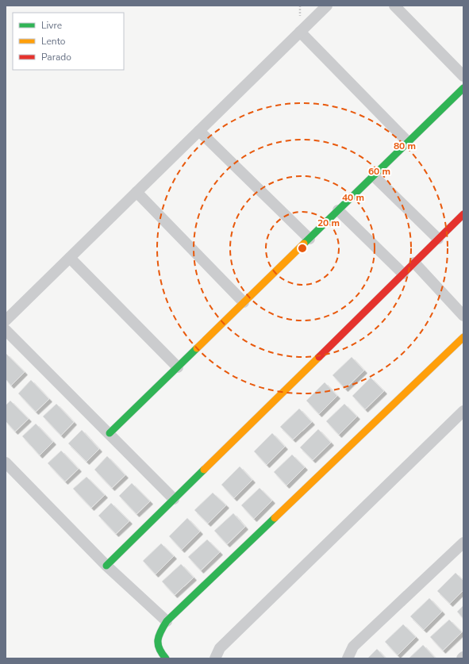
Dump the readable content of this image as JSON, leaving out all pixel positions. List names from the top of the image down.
{
  "legend": ["Livre", "Lento", "Parado"],
  "rings": [
    "80 m",
    "60 m",
    "40 m",
    "20 m"
  ]
}
